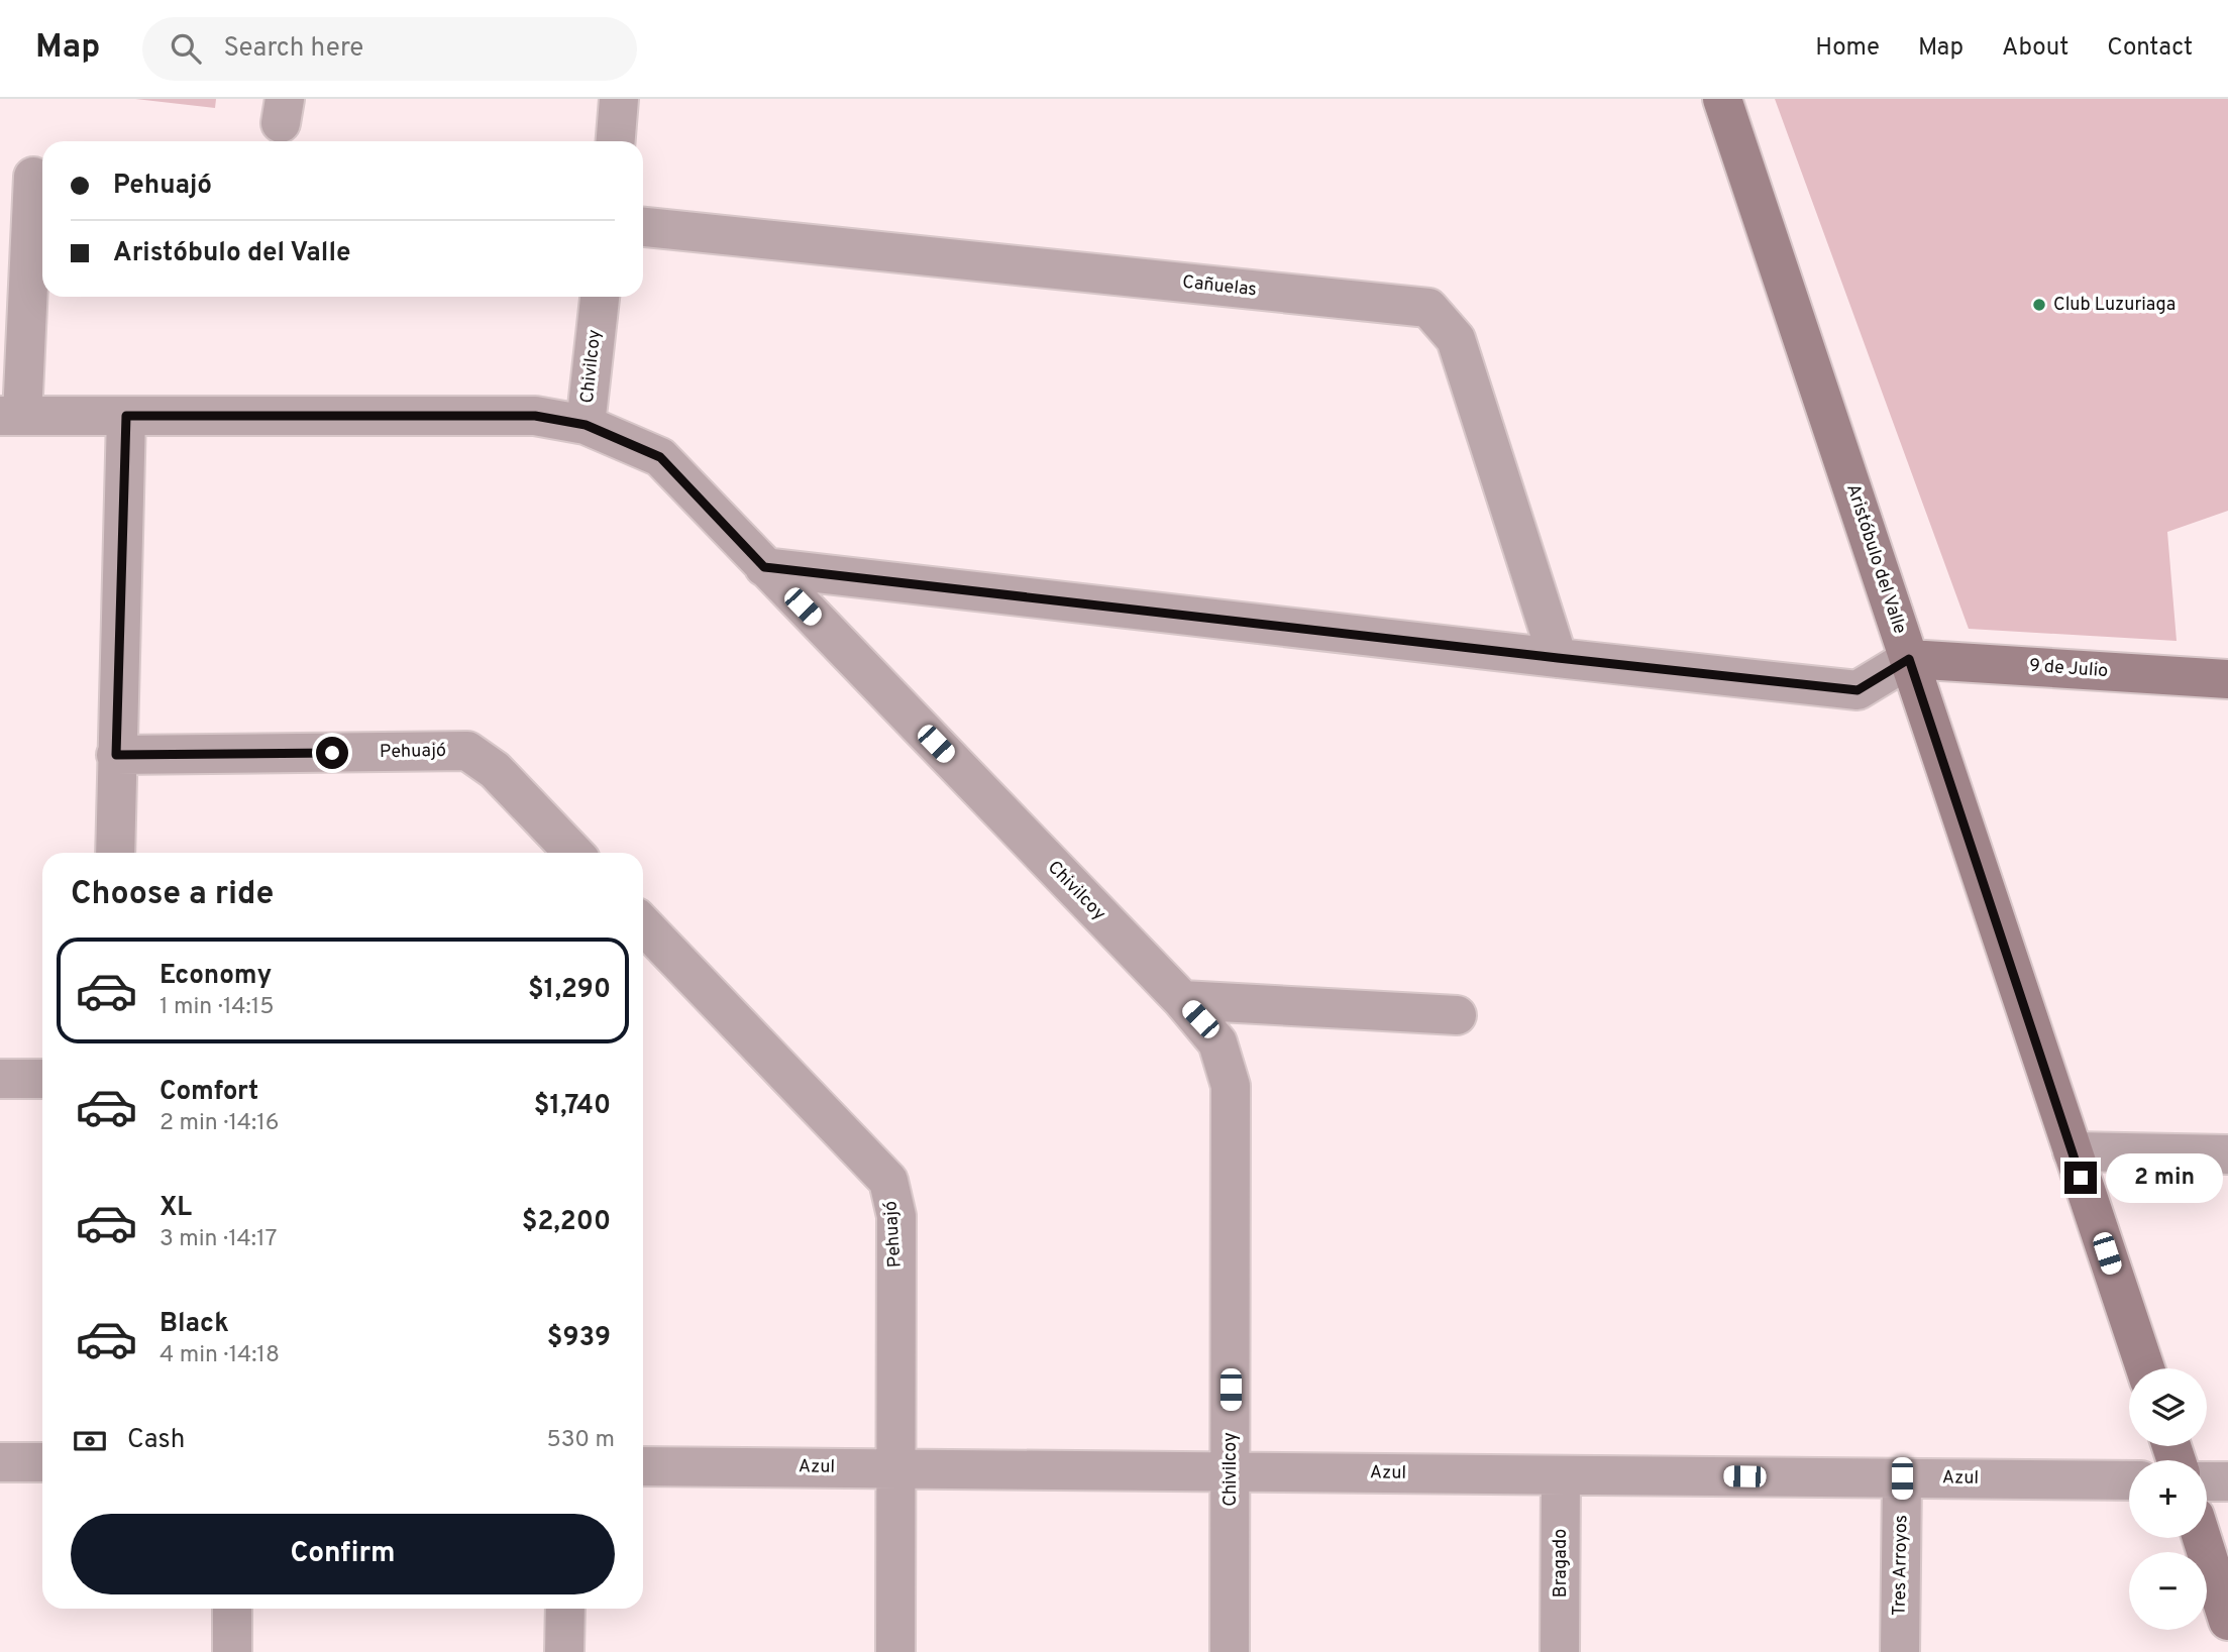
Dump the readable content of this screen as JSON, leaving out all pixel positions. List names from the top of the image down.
{
  "streets": {
    "street": [
      "Cañuelas",
      "Chivilcoy",
      "Aristóbulo del Valle",
      "9 de Julio",
      "Pehuajó",
      "Azul",
      "Bragado",
      "Tres Arroyos"
    ]
  },
  "crossings": [
    ["Chivilcoy", "Azul"],
    ["Aristóbulo del Valle", "9 de Julio"],
    ["Pehuajó", "Azul"],
    ["Azul", "Bragado"],
    ["Azul", "Tres Arroyos"]
  ],
  "places": ["Club Luzuriaga"],
  "page": {
    "header": "Map",
    "search": "Search here",
    "nav": [
      "Home",
      "Map",
      "About",
      "Contact"
    ],
    "banner": ["Pehuajó", "Aristóbulo del Valle"],
    "heading": "Choose a ride",
    "list": [
      {
        "name": "Economy",
        "note": "1 min · 14:15",
        "value": "$1,290"
      },
      {
        "name": "Comfort",
        "note": "2 min · 14:16",
        "value": "$1,740"
      },
      {
        "name": "XL",
        "note": "3 min · 14:17",
        "value": "$2,200"
      },
      {
        "name": "Black",
        "note": "4 min · 14:18",
        "value": "$939"
      }
    ],
    "bubble": "2 min",
    "map_buttons": ["+", "−"],
    "pay": ["Cash", "530 m"],
    "buttons": "Confirm"
  }
}
